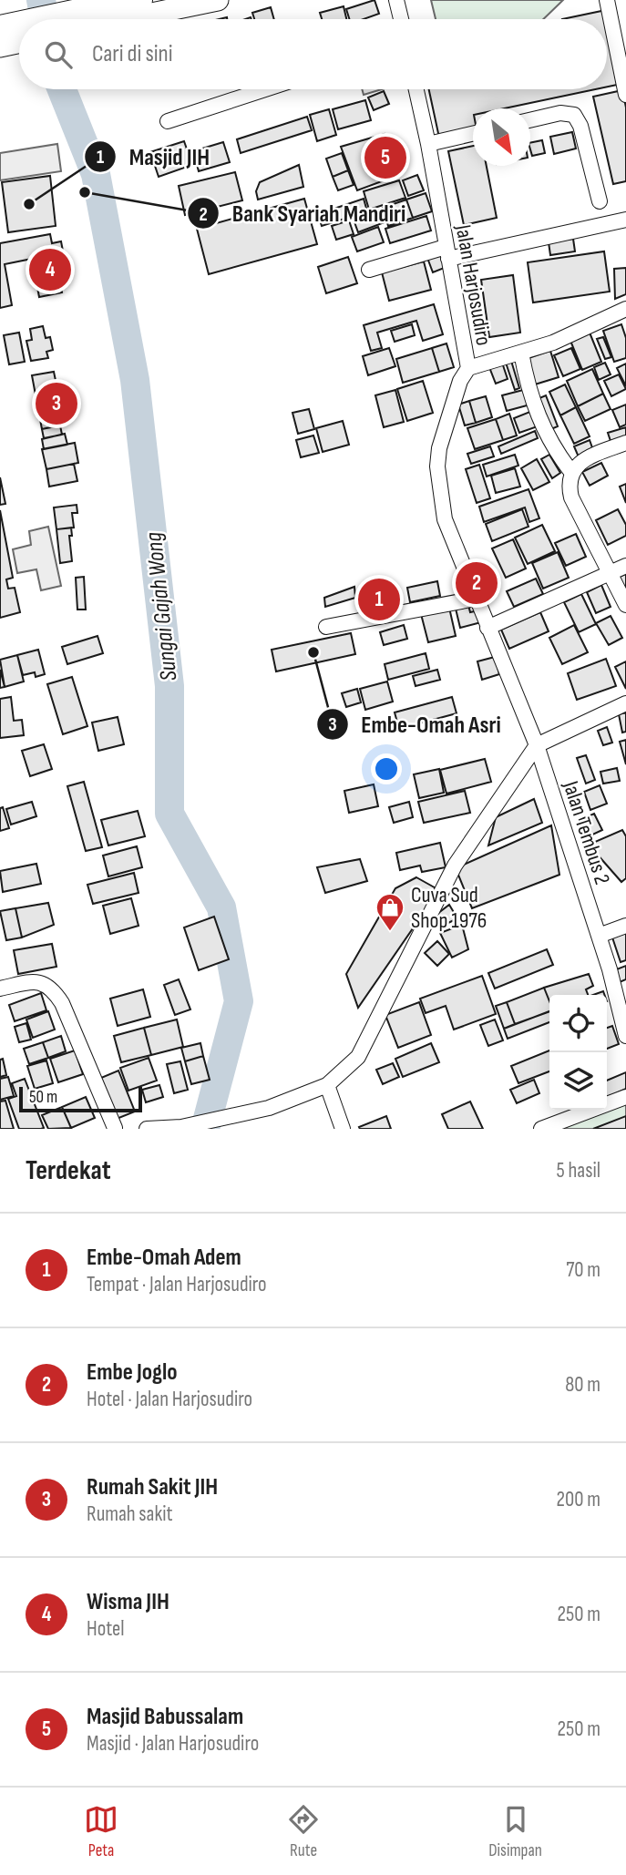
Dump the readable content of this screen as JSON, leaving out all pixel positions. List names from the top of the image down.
{
  "streets": {
    "street": ["Jalan Harjosudiro", "Jalan Tembus 2"]
  },
  "crossings": [
    ["Jalan Harjosudiro", "Jalan Tembus 2"]
  ],
  "water": ["Sungai Gajah Wong"],
  "places": {
    "other": ["Bank Syariah Mandiri", "Masjid JIH", "Embe-Omah Asri"],
    "shop": ["Cuva Sud Shop 1976"]
  },
  "scale_bar": "50 m",
  "north": "bottom right",
  "page": {
    "search": "Cari di sini",
    "pins": [
      "5",
      "4",
      "3",
      "2",
      "1"
    ],
    "scale": "50 m",
    "heading": ["Terdekat", "5 hasil"],
    "list": [
      {
        "mark": "1",
        "name": "Embe-Omah Adem",
        "note": "Tempat · Jalan Harjosudiro",
        "value": "70 m"
      },
      {
        "mark": "2",
        "name": "Embe Joglo",
        "note": "Hotel · Jalan Harjosudiro",
        "value": "80 m"
      },
      {
        "mark": "3",
        "name": "Rumah Sakit JIH",
        "note": "Rumah sakit",
        "value": "200 m"
      },
      {
        "mark": "4",
        "name": "Wisma JIH",
        "note": "Hotel",
        "value": "250 m"
      },
      {
        "mark": "5",
        "name": "Masjid Babussalam",
        "note": "Masjid · Jalan Harjosudiro",
        "value": "250 m"
      }
    ],
    "nav": ["Peta", "Rute", "Disimpan"]
  }
}
